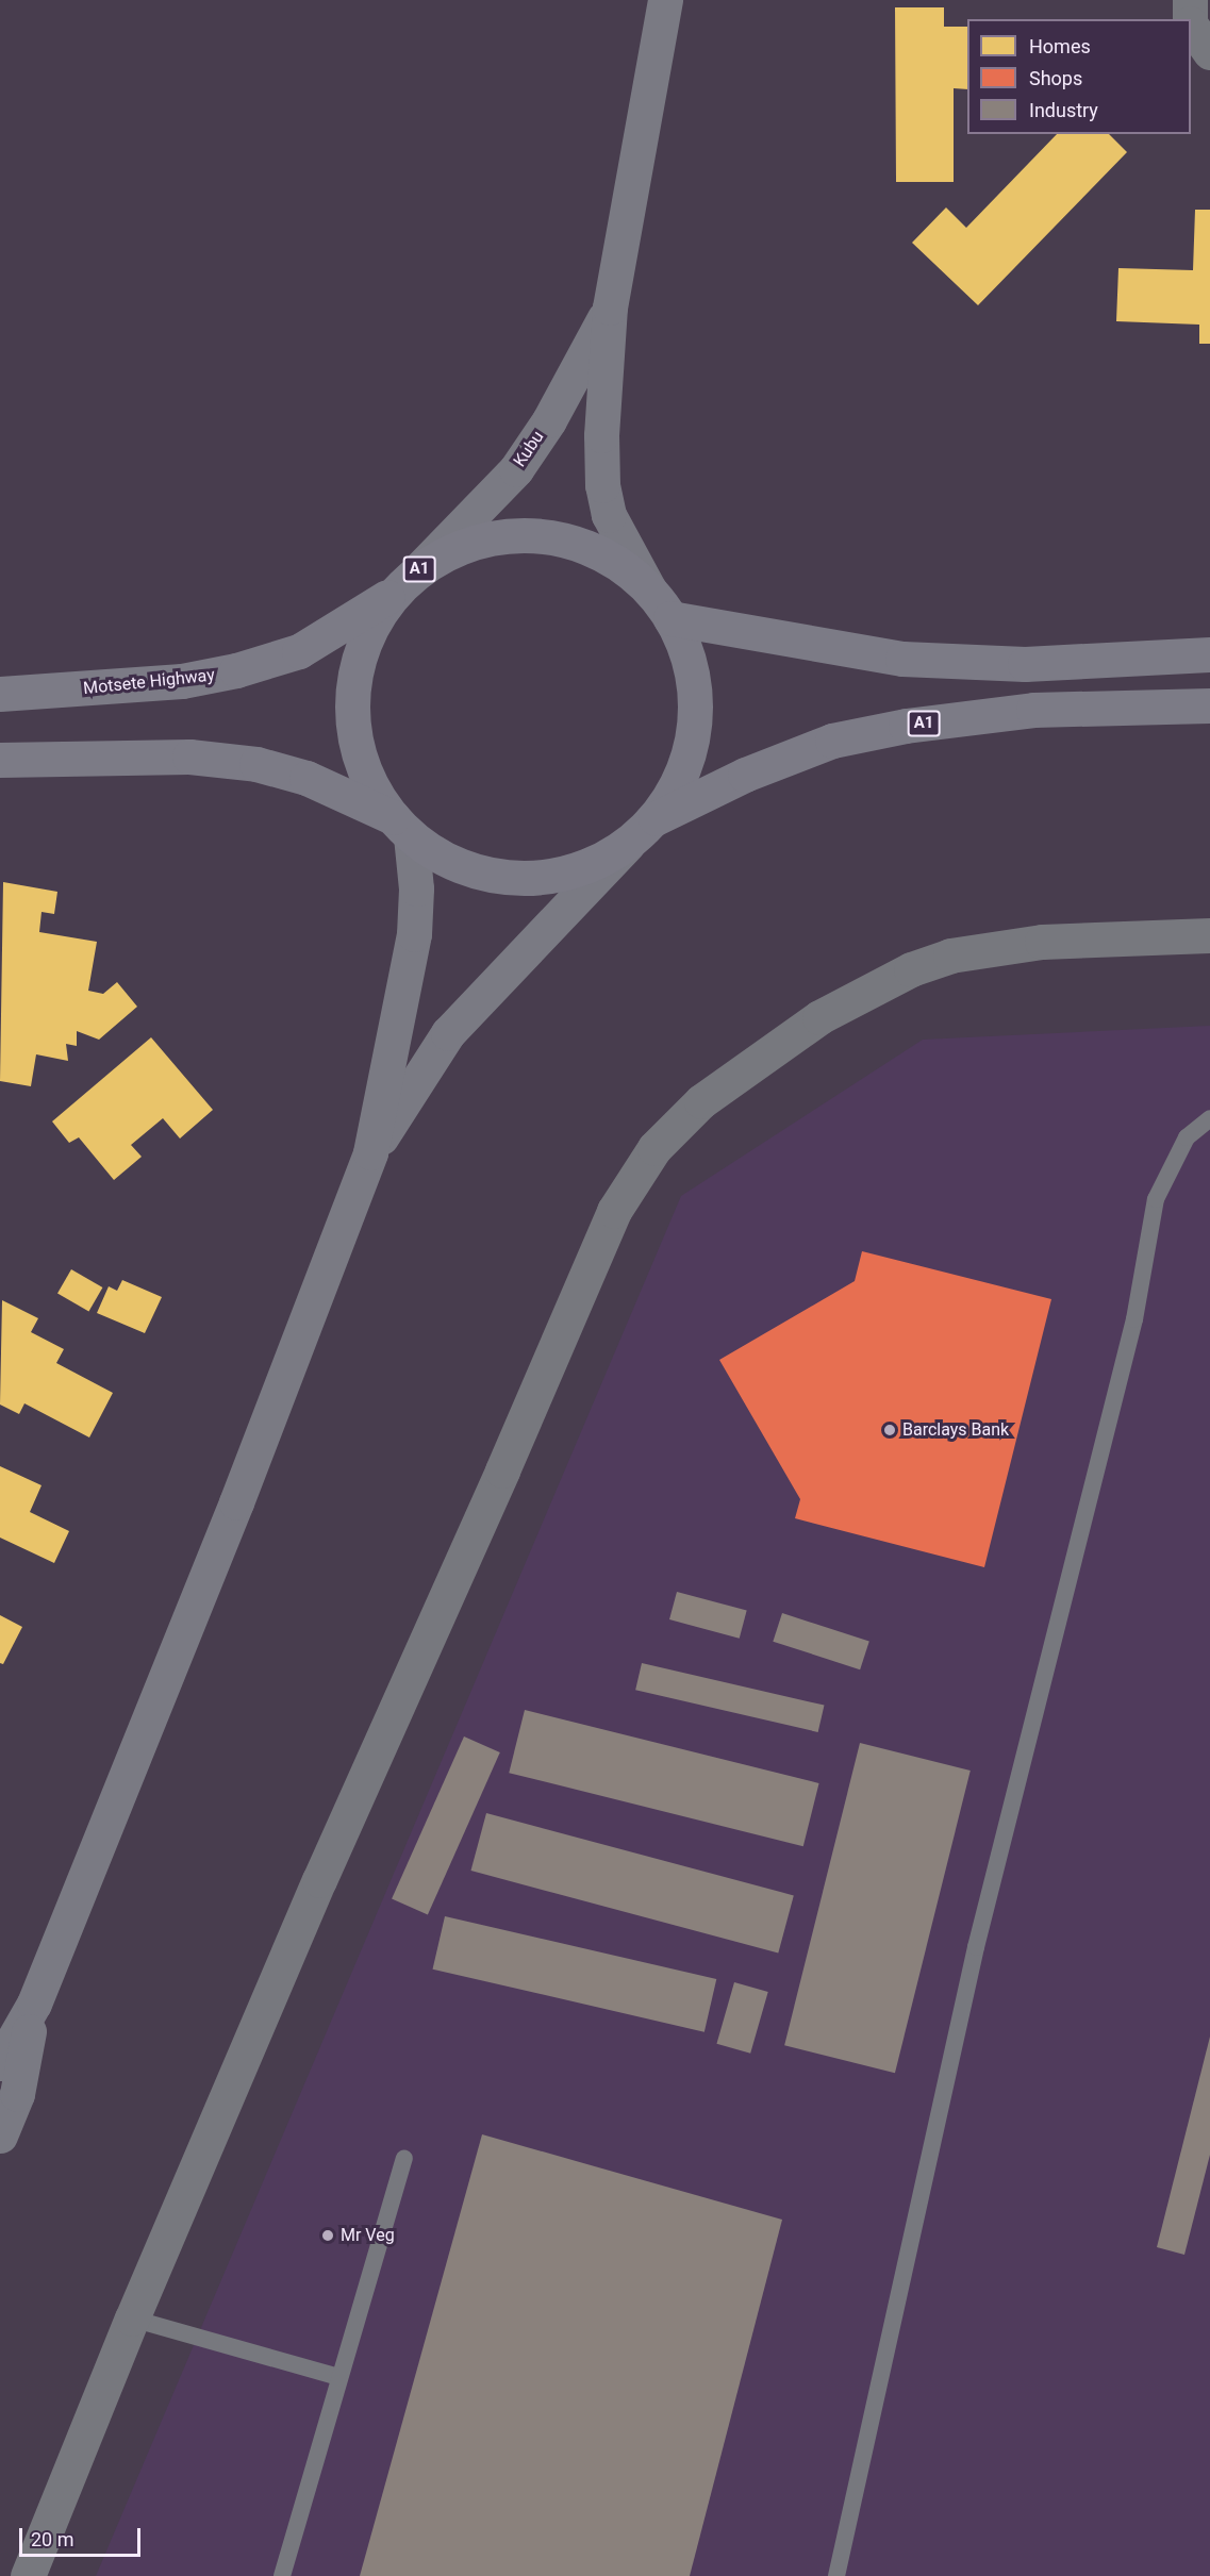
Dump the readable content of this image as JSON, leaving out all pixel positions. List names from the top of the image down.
{
  "streets": {
    "highway": ["A1", "Motsete Highway"],
    "main road": ["Kubu"]
  },
  "crossings": [
    ["Kubu", "A1"],
    ["A1", "Motsete Highway"]
  ],
  "places": ["Barclays Bank", "Mr Veg"],
  "legend": ["Homes", "Shops", "Industry"],
  "scale_bar": "20 m"
}
